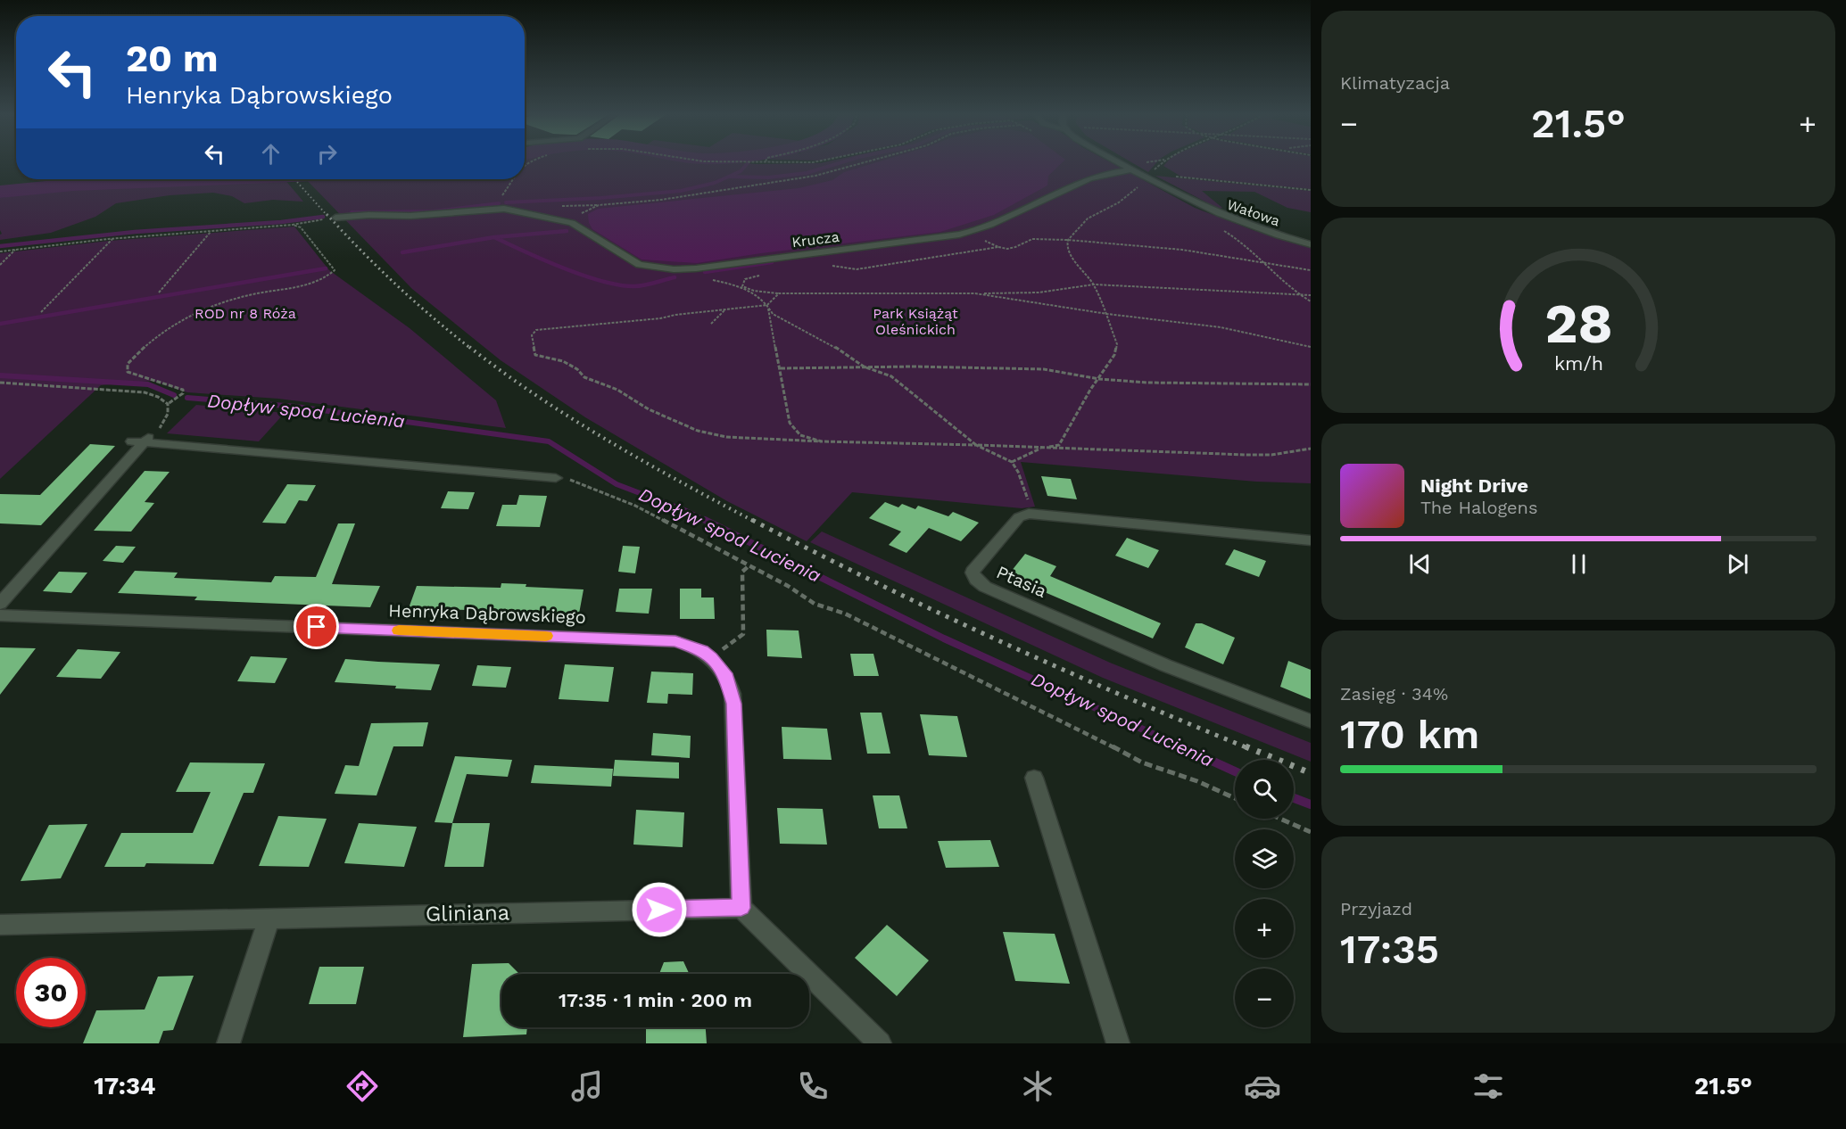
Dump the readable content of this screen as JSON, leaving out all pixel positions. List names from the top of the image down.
{
  "streets": {
    "street": [
      "Wałowa",
      "Krucza",
      "Ptasia",
      "Henryka Dąbrowskiego",
      "Gliniana"
    ]
  },
  "crossings": [
    ["Wałowa", "Krucza"],
    ["Henryka Dąbrowskiego", "Gliniana"]
  ],
  "water": ["Dopływ spod Lucienia"],
  "parks": ["ROD nr 8 Róża", "Park Książąt Oleśnickich"],
  "page": {
    "tile": [
      "Klimatyzacja",
      ["Zasięg · 34%", "170 km"],
      ["Przyjazd", "17:35"]
    ],
    "turn": ["20 m", "Henryka Dąbrowskiego"],
    "heat": ["−", "21.5°", "+"],
    "song": ["Night Drive", "The Halogens"],
    "map_buttons": ["+", "−"],
    "limit": "30",
    "trip": "17:35 · 1 min · 200 m",
    "tabs": ["17:34", "21.5°"],
    "gauge": ["28", "km/h"]
  }
}
